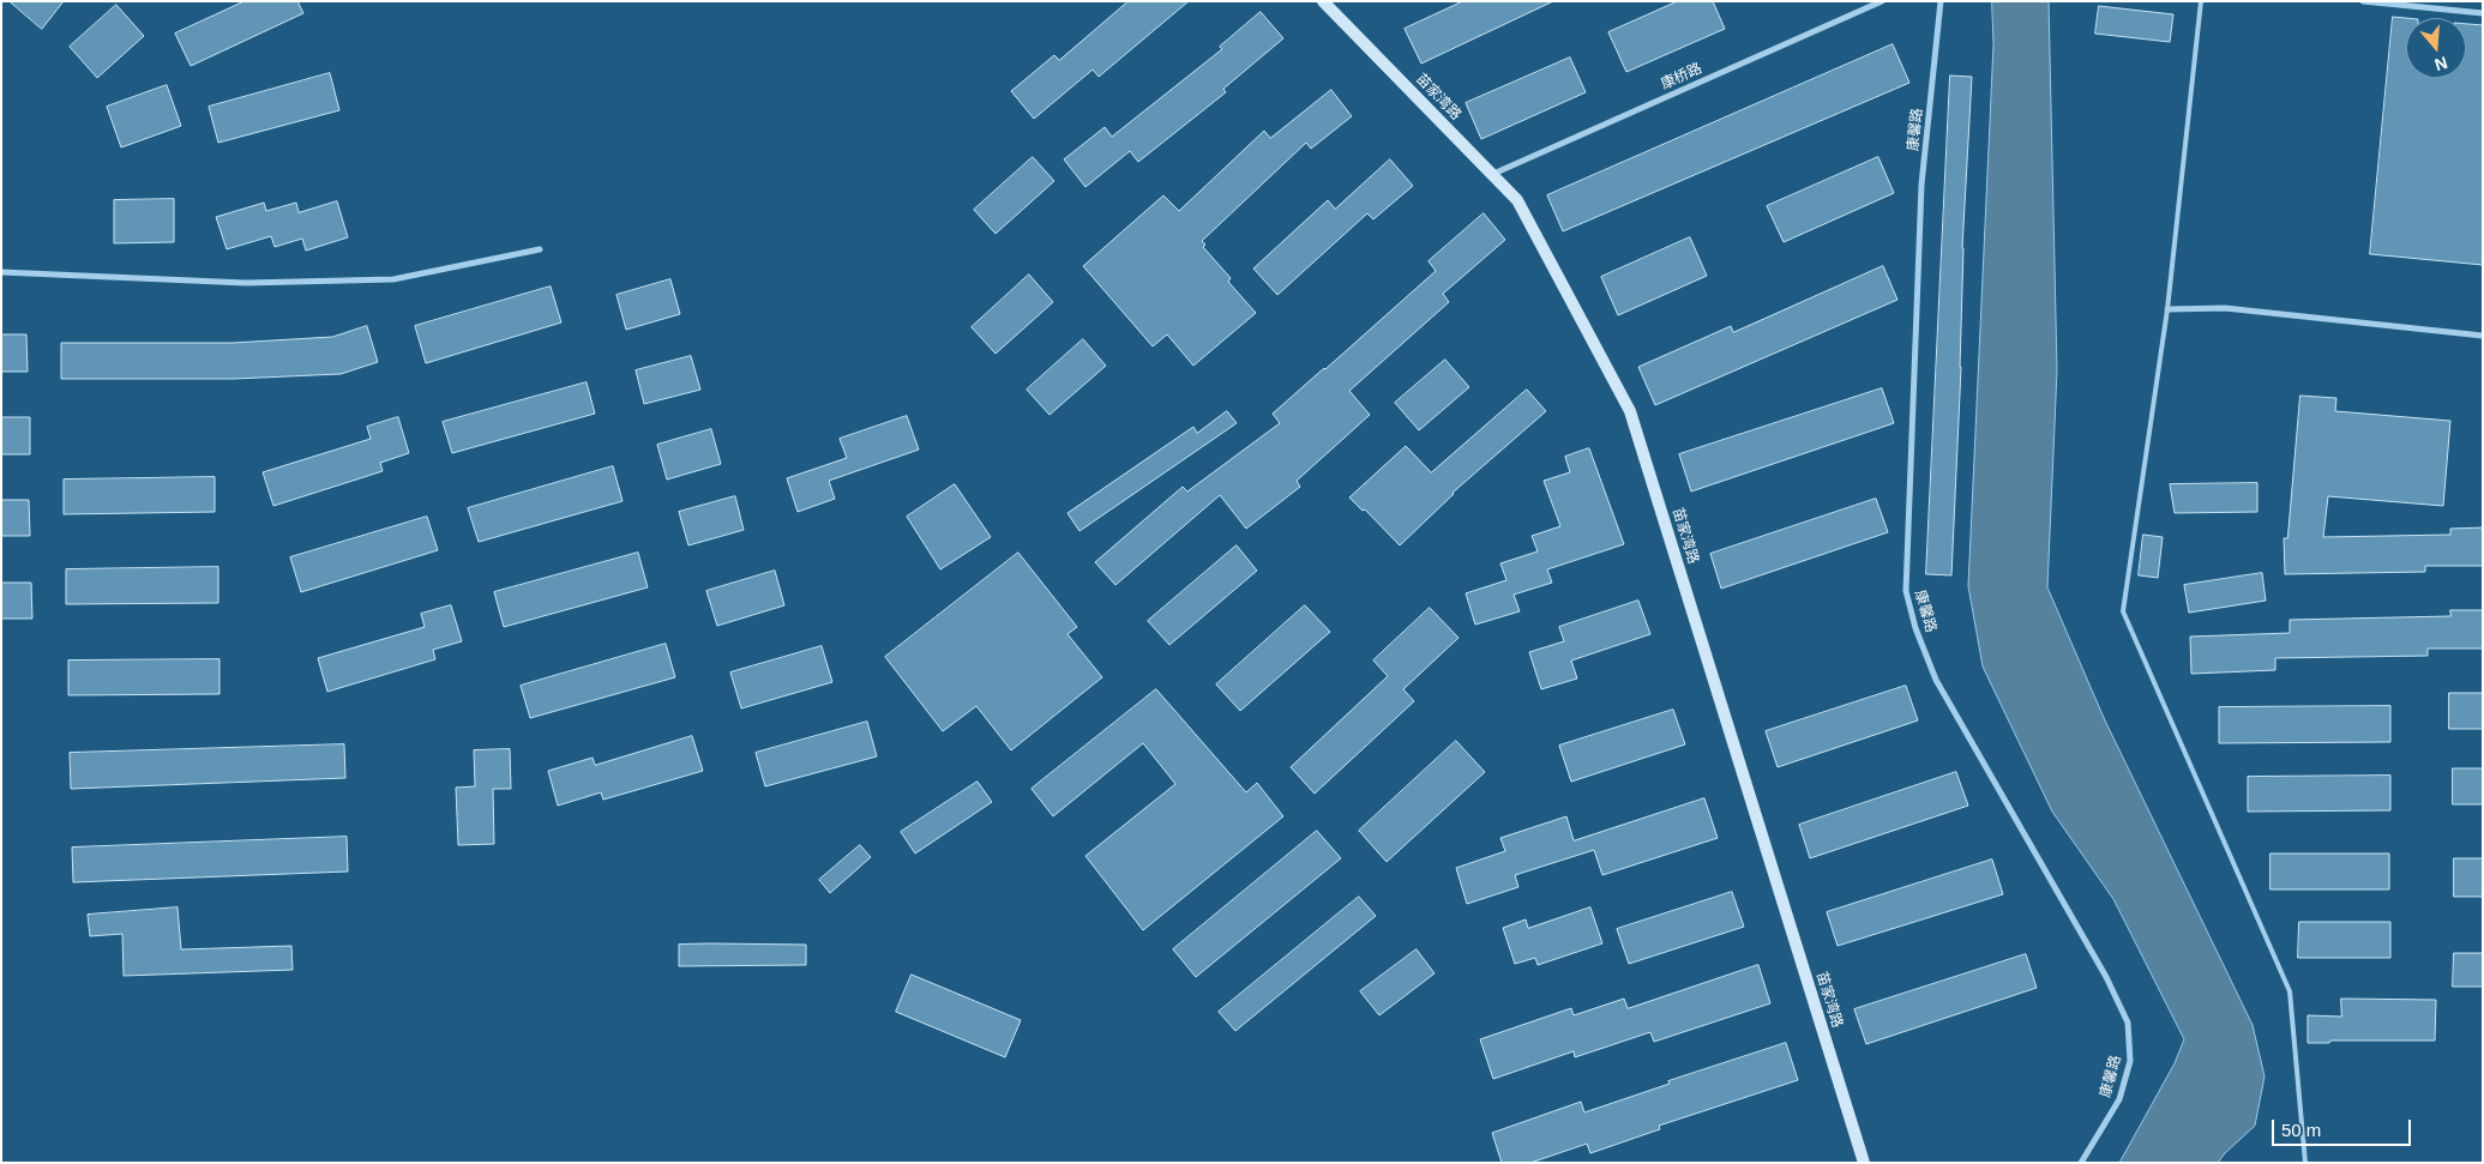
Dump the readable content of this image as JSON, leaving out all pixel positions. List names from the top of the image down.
{
  "streets": {
    "street": ["康桥路", "苗家湾路", "康馨路"]
  },
  "crossings": [
    ["康桥路", "苗家湾路"]
  ],
  "scale_bar": "50 m",
  "north": "bottom"
}
